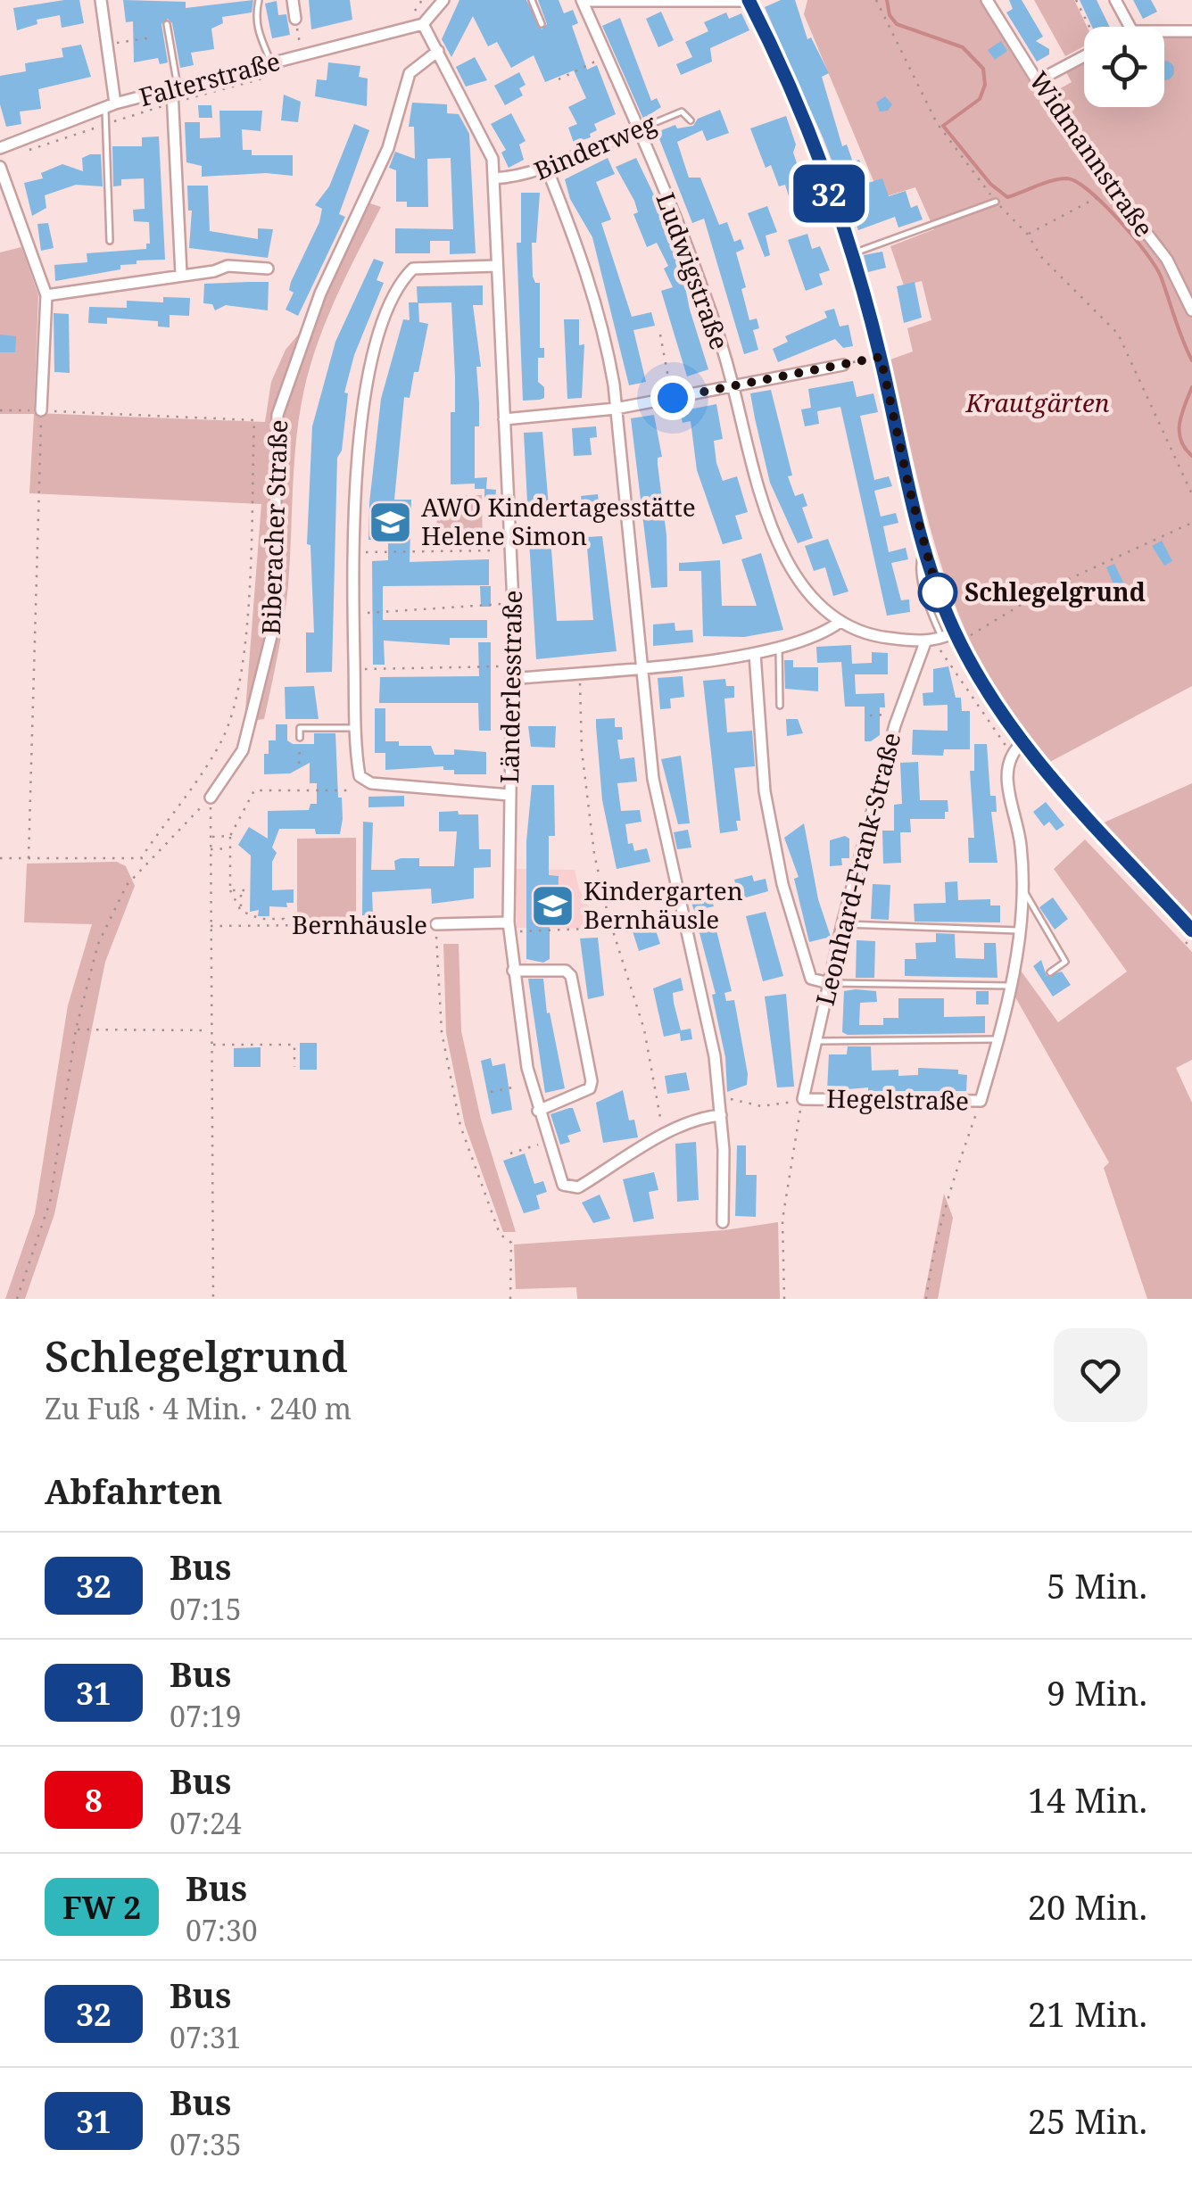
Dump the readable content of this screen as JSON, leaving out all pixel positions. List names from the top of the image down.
{
  "streets": {
    "street": [
      "Falterstraße",
      "Binderweg",
      "Widmannstraße",
      "Ludwigstraße",
      "Biberacher Straße",
      "Länderlesstraße",
      "Leonhard-Frank-Straße",
      "Bernhäusle",
      "Hegelstraße"
    ]
  },
  "crossings": [
    ["Falterstraße", "Länderlesstraße"],
    ["Binderweg", "Ludwigstraße"],
    ["Binderweg", "Länderlesstraße"],
    ["Ludwigstraße", "Leonhard-Frank-Straße"],
    ["Biberacher Straße", "Länderlesstraße"],
    ["Länderlesstraße", "Bernhäusle"],
    ["Leonhard-Frank-Straße", "Hegelstraße"]
  ],
  "parks": ["Krautgärten"],
  "places": {
    "school or university": ["AWO Kindertagesstätte Helene Simon", "Kindergarten Bernhäusle"],
    "other": ["Schlegelgrund"]
  },
  "lines": ["bus line 32"],
  "page": {
    "on_map": "32",
    "heading": [
      ["Schlegelgrund", "Zu Fuß · 4 Min. · 240 m"],
      "Abfahrten"
    ],
    "list": [
      {
        "mark": "32",
        "name": "Bus",
        "note": "07:15",
        "value": "5 Min."
      },
      {
        "mark": "31",
        "name": "Bus",
        "note": "07:19",
        "value": "9 Min."
      },
      {
        "mark": "8",
        "name": "Bus",
        "note": "07:24",
        "value": "14 Min."
      },
      {
        "mark": "FW 2",
        "name": "Bus",
        "note": "07:30",
        "value": "20 Min."
      },
      {
        "mark": "32",
        "name": "Bus",
        "note": "07:31",
        "value": "21 Min."
      },
      {
        "mark": "31",
        "name": "Bus",
        "note": "07:35",
        "value": "25 Min."
      }
    ]
  }
}
